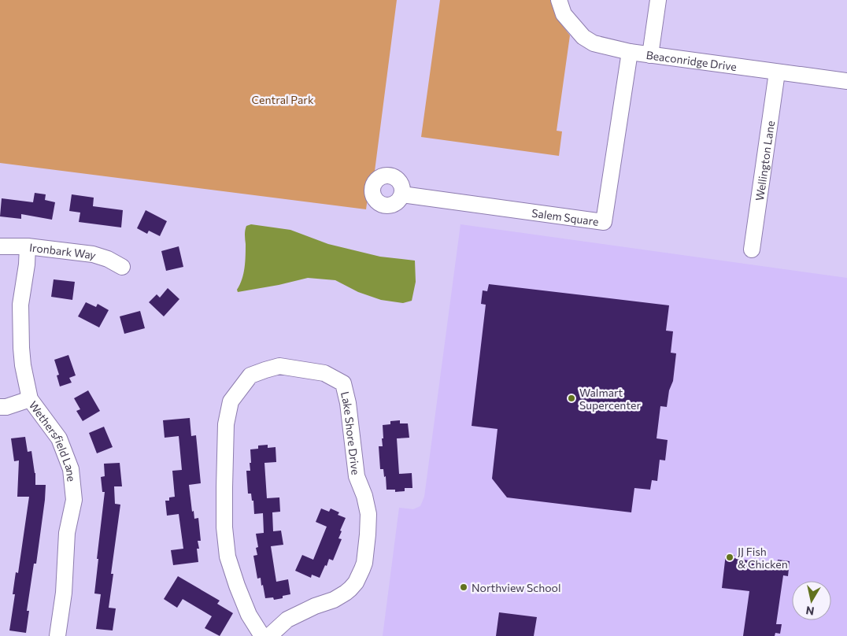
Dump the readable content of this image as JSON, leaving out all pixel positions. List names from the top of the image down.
{
  "streets": {
    "street": [
      "Beaconridge Drive",
      "Wellington Lane",
      "Salem Square",
      "Ironbark Way",
      "Lake Shore Drive",
      "Wethersfield Lane"
    ]
  },
  "crossings": [
    ["Beaconridge Drive", "Wellington Lane"],
    ["Beaconridge Drive", "Salem Square"],
    ["Ironbark Way", "Wethersfield Lane"]
  ],
  "parks": ["Central Park"],
  "places": ["Walmart Supercenter", "JJ Fish & Chicken", "Northview School"],
  "north": "bottom"
}
